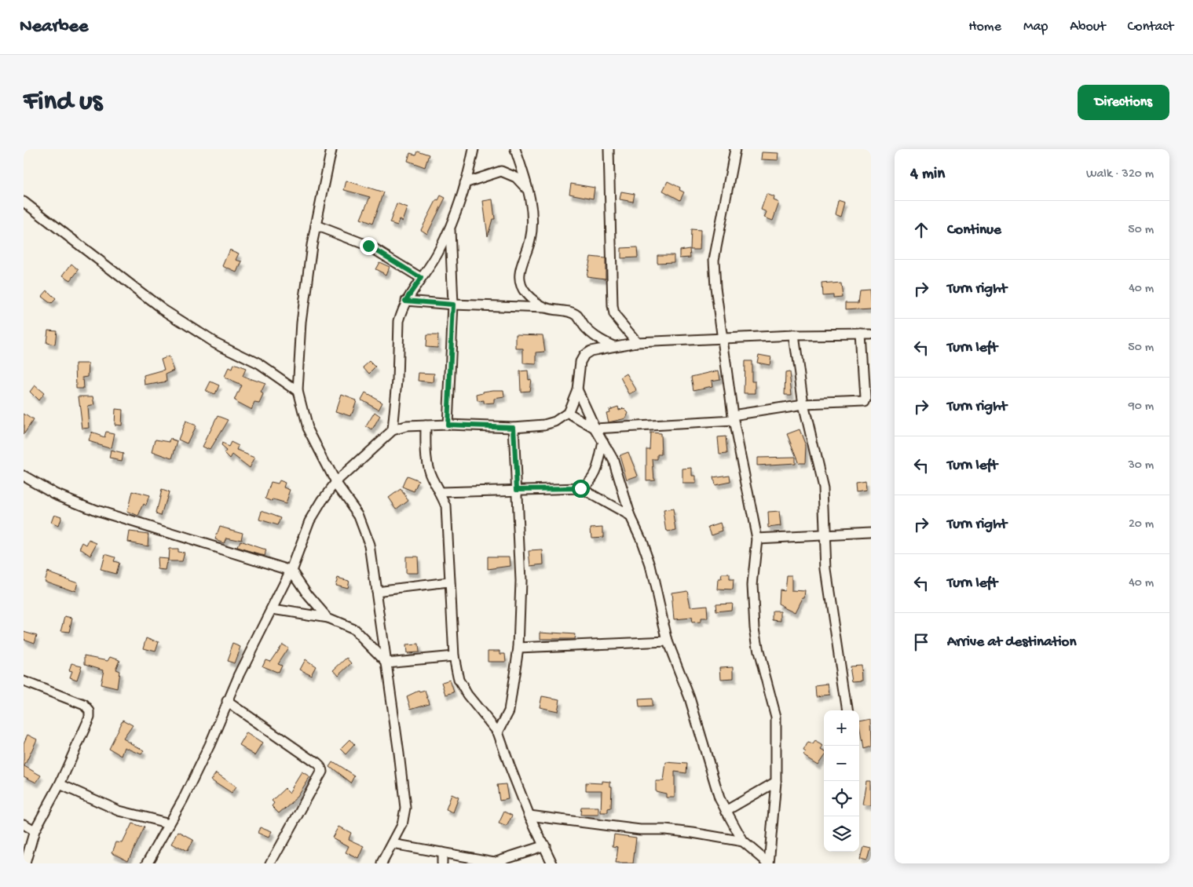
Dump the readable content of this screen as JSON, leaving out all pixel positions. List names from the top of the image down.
{
  "page": {
    "header": "Nearbee",
    "nav": [
      "Home",
      "Map",
      "About",
      "Contact"
    ],
    "buttons": "Directions",
    "title": "Find us",
    "heading": ["4 min", "Walk · 320 m"],
    "list": [
      ["Continue", "50 m"],
      ["Turn right", "40 m"],
      ["Turn left", "50 m"],
      ["Turn right", "90 m"],
      ["Turn left", "30 m"],
      ["Turn right", "20 m"],
      ["Turn left", "40 m"],
      "Arrive at destination"
    ],
    "map_buttons": ["+", "−"]
  }
}
